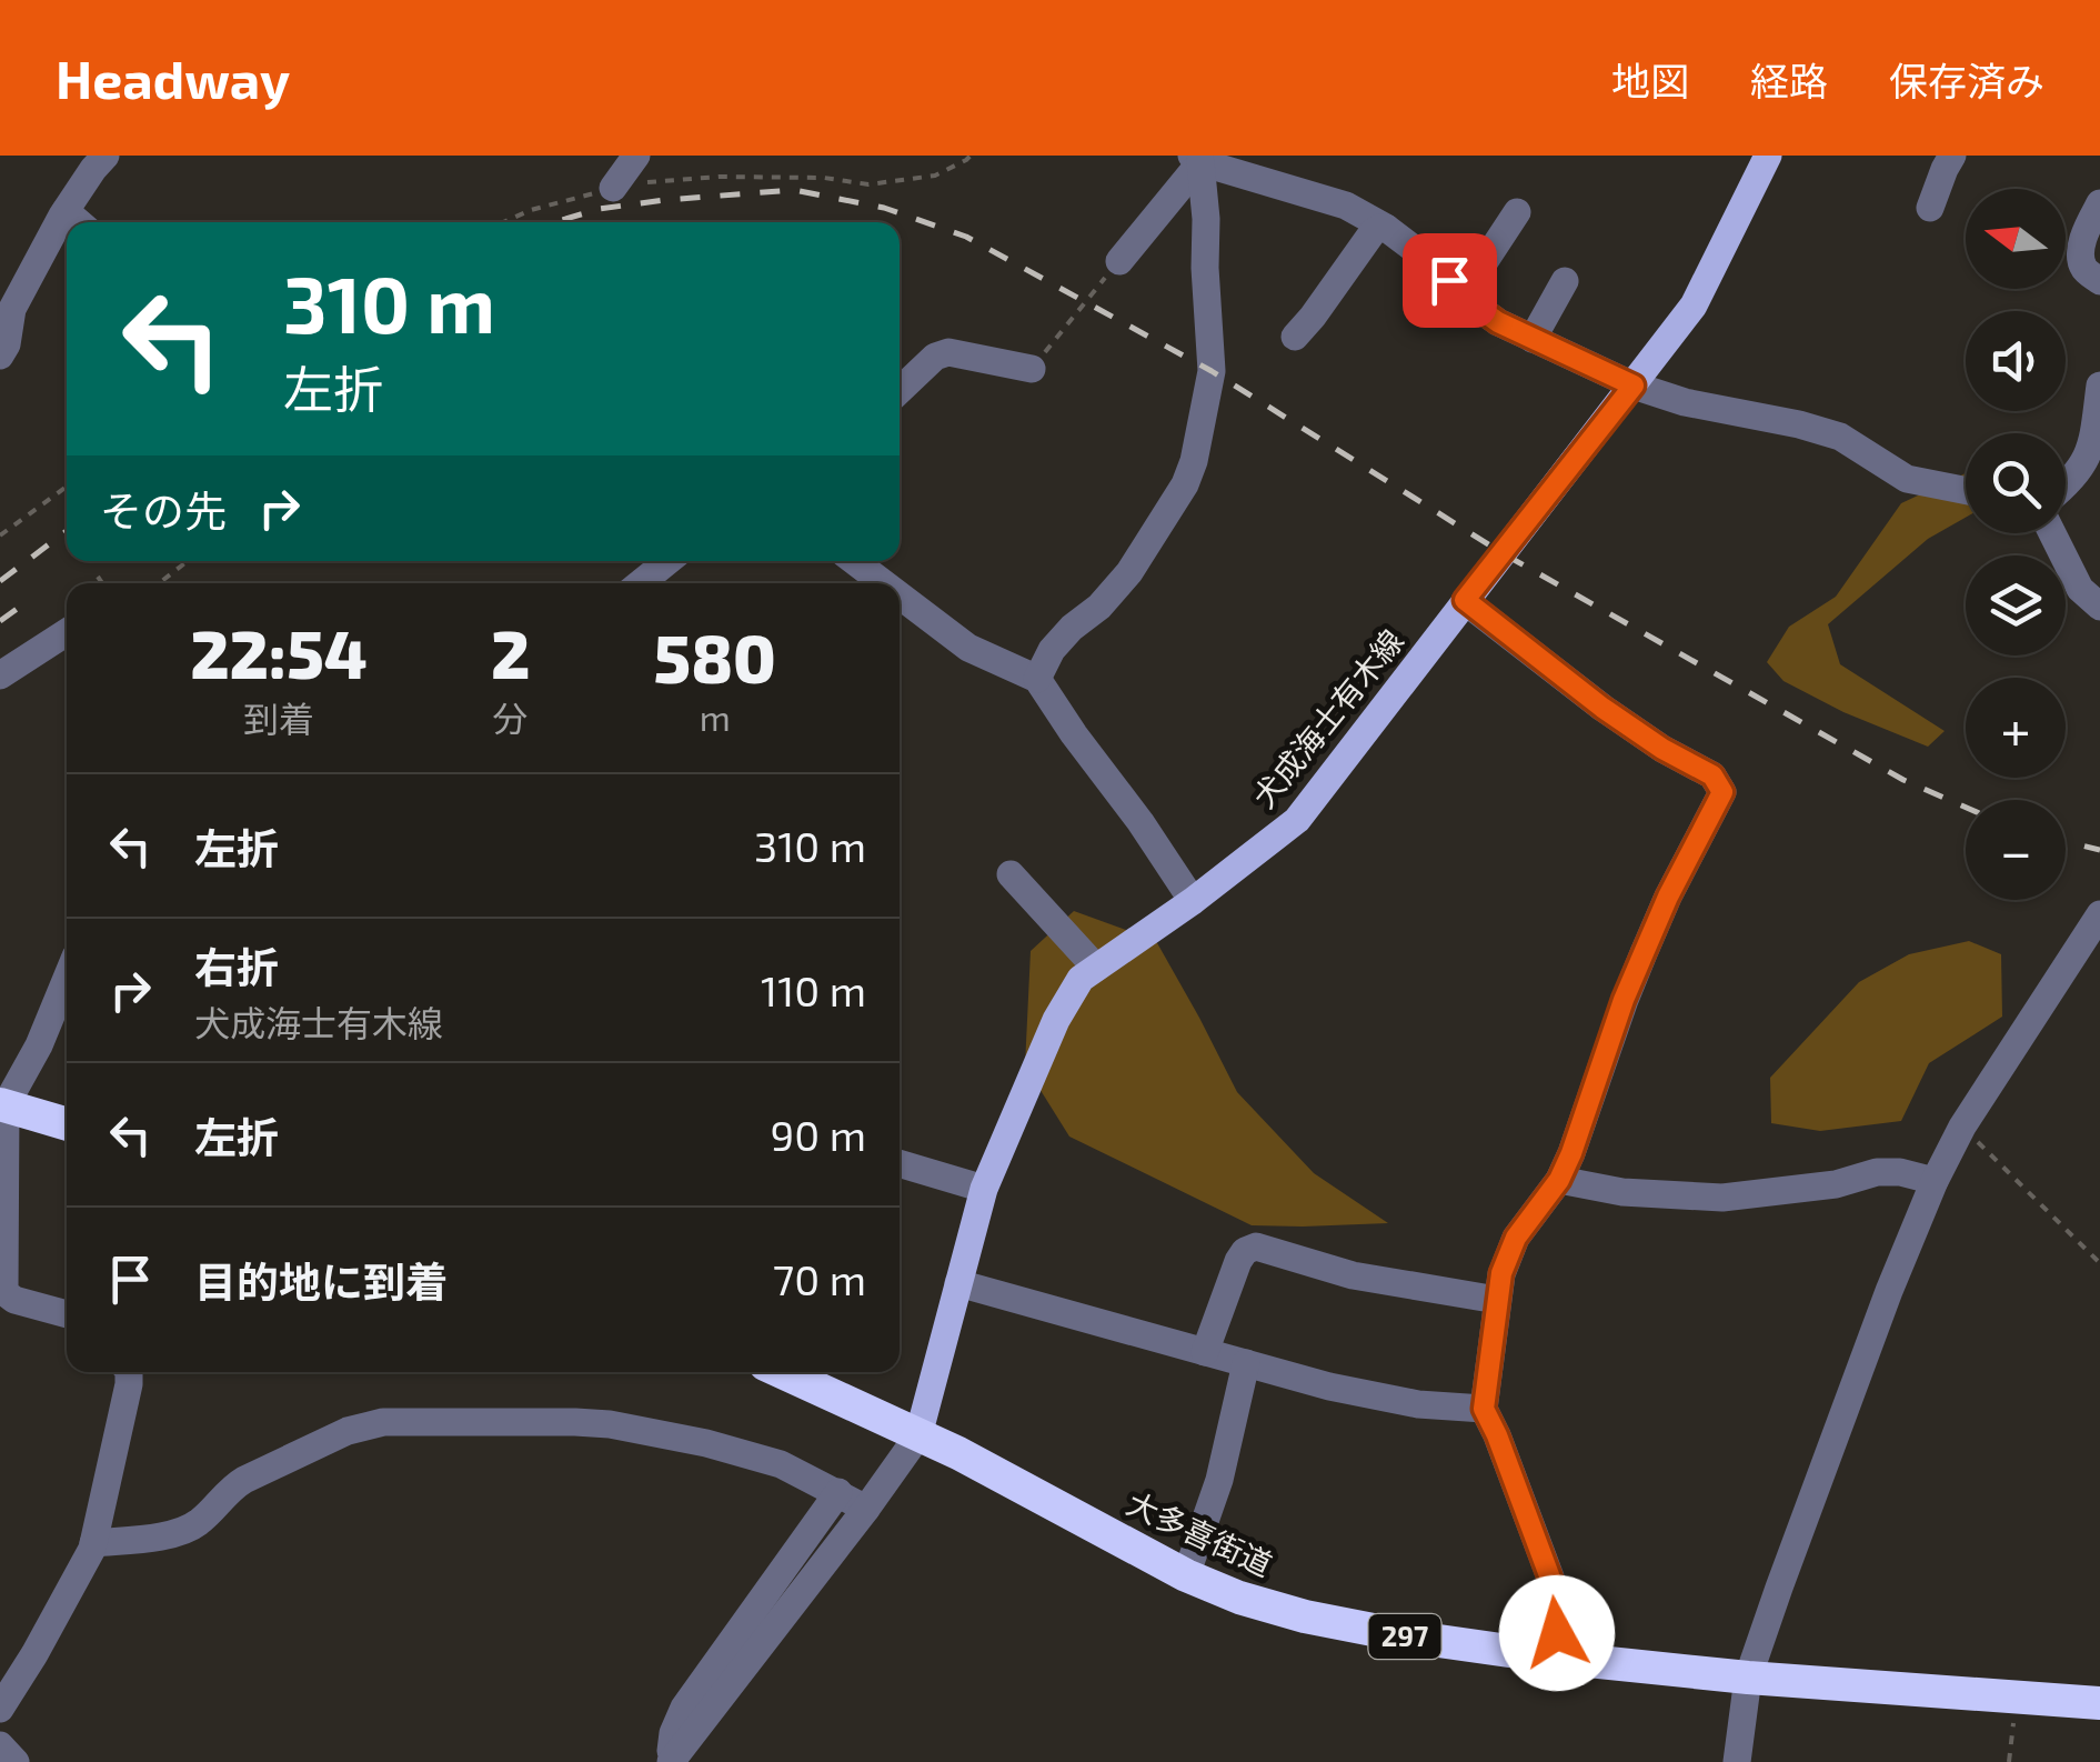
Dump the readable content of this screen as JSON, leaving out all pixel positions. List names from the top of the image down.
{
  "streets": {
    "highway": ["大多喜街道", "297"],
    "main road": ["犬成海士有木線"]
  },
  "crossings": [
    ["犬成海士有木線", "大多喜街道"]
  ],
  "north": "left",
  "page": {
    "header": "Headway",
    "nav": ["地図", "経路", "保存済み"],
    "map_buttons": ["+", "−"],
    "turn": ["310 m", "左折"],
    "then": "その先",
    "eta": [
      "22:54",
      "到着",
      "2",
      "分",
      "580",
      "m"
    ],
    "list": [
      {
        "name": "左折",
        "value": "310 m"
      },
      {
        "name": "右折",
        "note": "犬成海士有木線",
        "value": "110 m"
      },
      {
        "name": "左折",
        "value": "90 m"
      },
      {
        "name": "目的地に到着",
        "value": "70 m"
      }
    ]
  }
}
